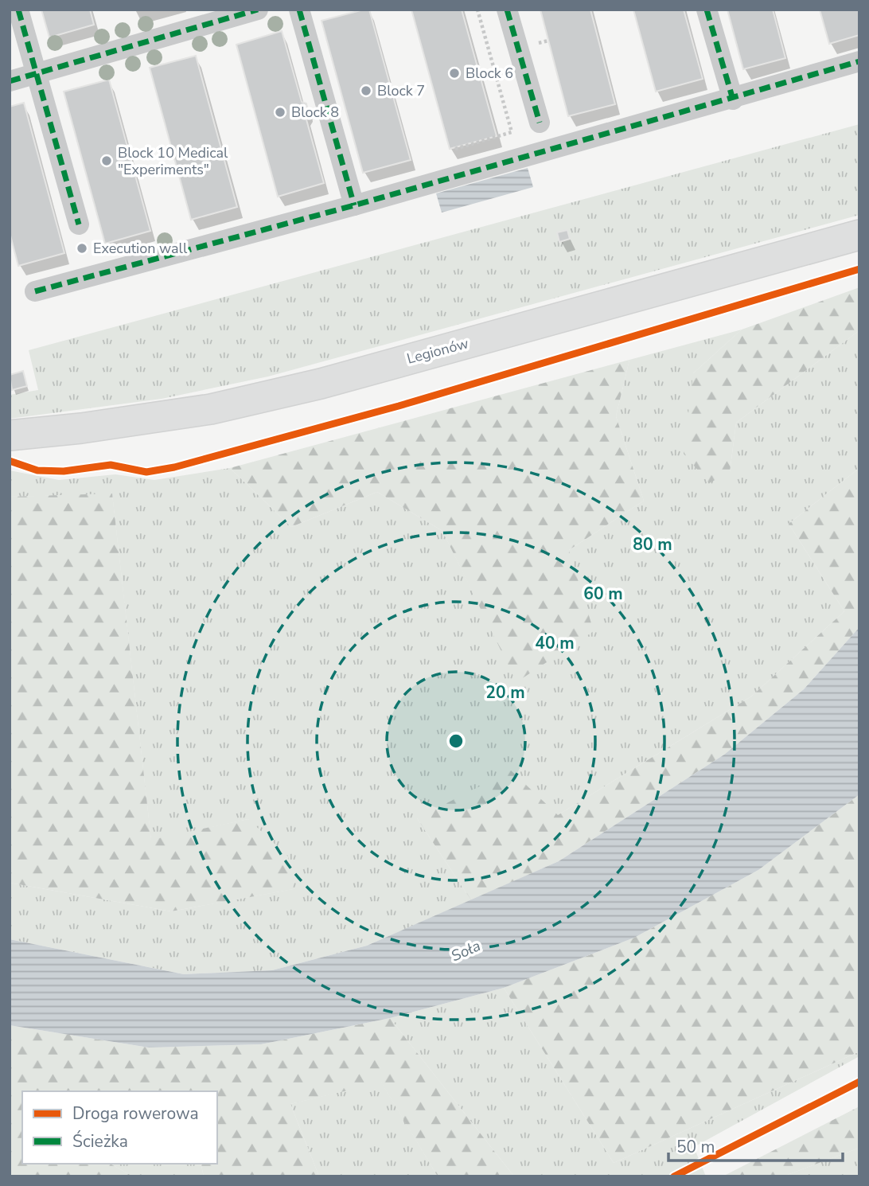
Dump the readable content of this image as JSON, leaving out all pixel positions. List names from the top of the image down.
{
  "streets": {
    "main road": ["Legionów"]
  },
  "water": ["Soła"],
  "places": [
    "Block 6",
    "Block 7",
    "Block 8",
    "Block 10 Medical \"Experiments\"",
    "Execution wall"
  ],
  "legend": ["Droga rowerowa", "Ścieżka"],
  "scale_bar": "50 m",
  "rings": [
    "80 m",
    "60 m",
    "40 m",
    "20 m"
  ]
}
